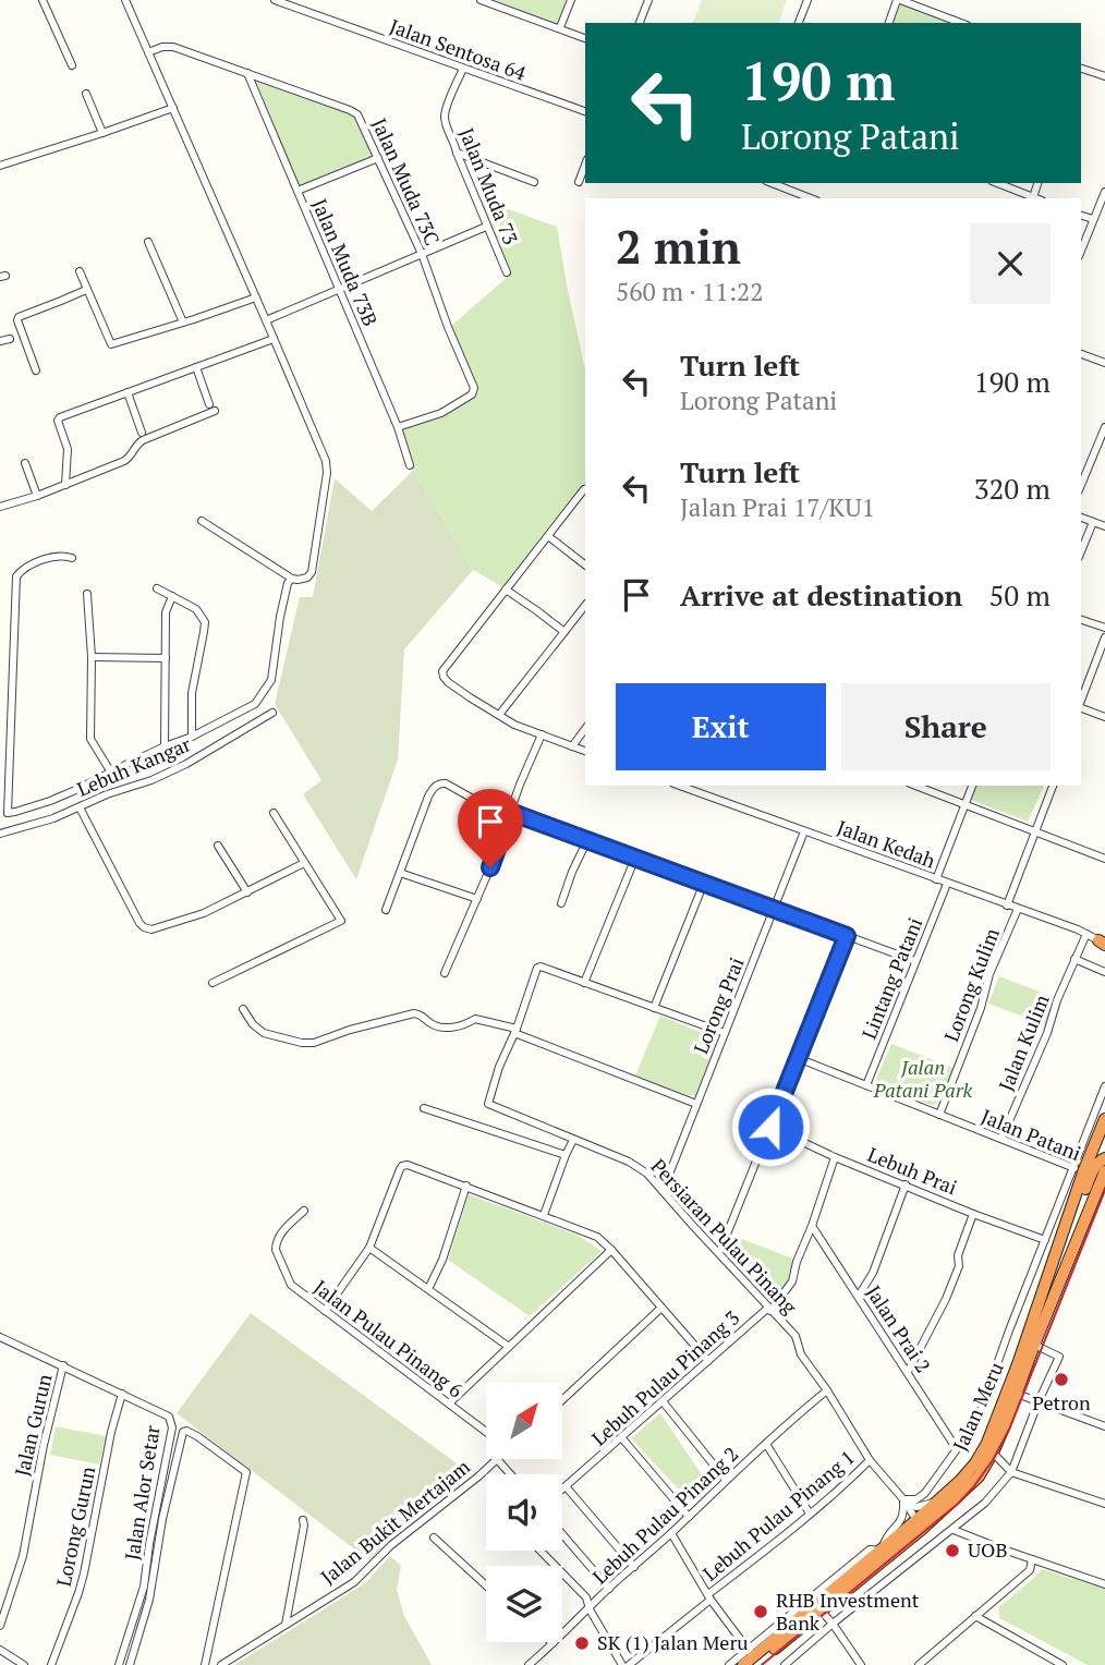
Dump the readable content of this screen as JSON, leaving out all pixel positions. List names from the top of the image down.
{
  "streets": {
    "highway": ["Jalan Meru"],
    "street": [
      "Jalan Sentosa 64",
      "Jalan Muda 73C",
      "Jalan Muda 73",
      "Jalan Muda 73B",
      "Lebuh Kangar",
      "Jalan Kedah",
      "Lintang Patani",
      "Lorong Kulim",
      "Lorong Prai",
      "Jalan Kulim",
      "Jalan Patani",
      "Lebuh Prai",
      "Persiaran Pulau Pinang",
      "Jalan Prai 2",
      "Jalan Pulau Pinang 6",
      "Lebuh Pulau Pinang 3",
      "Jalan Gurun",
      "Jalan Alor Setar",
      "Lebuh Pulau Pinang 2",
      "Lebuh Pulau Pinang 1",
      "Jalan Bukit Mertajam",
      "Lorong Gurun"
    ]
  },
  "crossings": [
    ["Jalan Sentosa 64", "Jalan Muda 73"],
    ["Jalan Muda 73C", "Jalan Muda 73B"],
    ["Jalan Kedah", "Lintang Patani"],
    ["Jalan Kedah", "Lorong Kulim"],
    ["Jalan Kedah", "Lorong Prai"],
    ["Jalan Kedah", "Jalan Kulim"],
    ["Lintang Patani", "Jalan Patani"],
    ["Lorong Kulim", "Jalan Patani"],
    ["Lorong Prai", "Persiaran Pulau Pinang"],
    ["Jalan Kulim", "Jalan Patani"],
    ["Jalan Patani", "Jalan Meru"],
    ["Lebuh Prai", "Lebuh Pulau Pinang 3"],
    ["Persiaran Pulau Pinang", "Lebuh Pulau Pinang 3"],
    ["Persiaran Pulau Pinang", "Jalan Meru"],
    ["Persiaran Pulau Pinang", "Lebuh Pulau Pinang 2"],
    ["Persiaran Pulau Pinang", "Lebuh Pulau Pinang 1"],
    ["Jalan Prai 2", "Lebuh Pulau Pinang 3"],
    ["Jalan Gurun", "Jalan Alor Setar"],
    ["Jalan Alor Setar", "Lorong Gurun"]
  ],
  "parks": ["Jalan Patani Park"],
  "places": [
    "Petron",
    "UOB",
    "RHB Investment Bank",
    "SK (1) Jalan Meru"
  ],
  "north": "top right",
  "page": {
    "turn": ["190 m", "Lorong Patani"],
    "heading": ["2 min", "560 m · 11:22"],
    "list": [
      {
        "name": "Turn left",
        "note": "Lorong Patani",
        "value": "190 m"
      },
      {
        "name": "Turn left",
        "note": "Jalan Prai 17/KU1",
        "value": "320 m"
      },
      {
        "name": "Arrive at destination",
        "value": "50 m"
      }
    ],
    "buttons": ["Exit", "Share"]
  }
}
